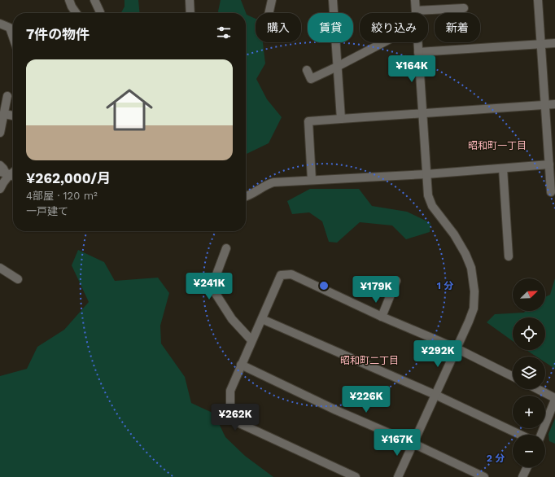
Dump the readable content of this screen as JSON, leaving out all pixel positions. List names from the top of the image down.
{
  "districts": ["昭和町一丁目", "昭和町二丁目"],
  "north": "top right",
  "page": {
    "chip": [
      "購入",
      "賃貸",
      "絞り込み",
      "新着"
    ],
    "heading": "7件の物件",
    "list": [
      {
        "name": "¥262,000/月",
        "note": "4部屋 · 120 m² · 一戸建て"
      }
    ],
    "price": [
      "¥164K",
      "¥241K",
      "¥179K",
      "¥292K",
      "¥226K",
      "¥262K",
      "¥167K"
    ],
    "map_buttons": ["+", "−"]
  },
  "rings": ["1 分", "2 分"]
}
